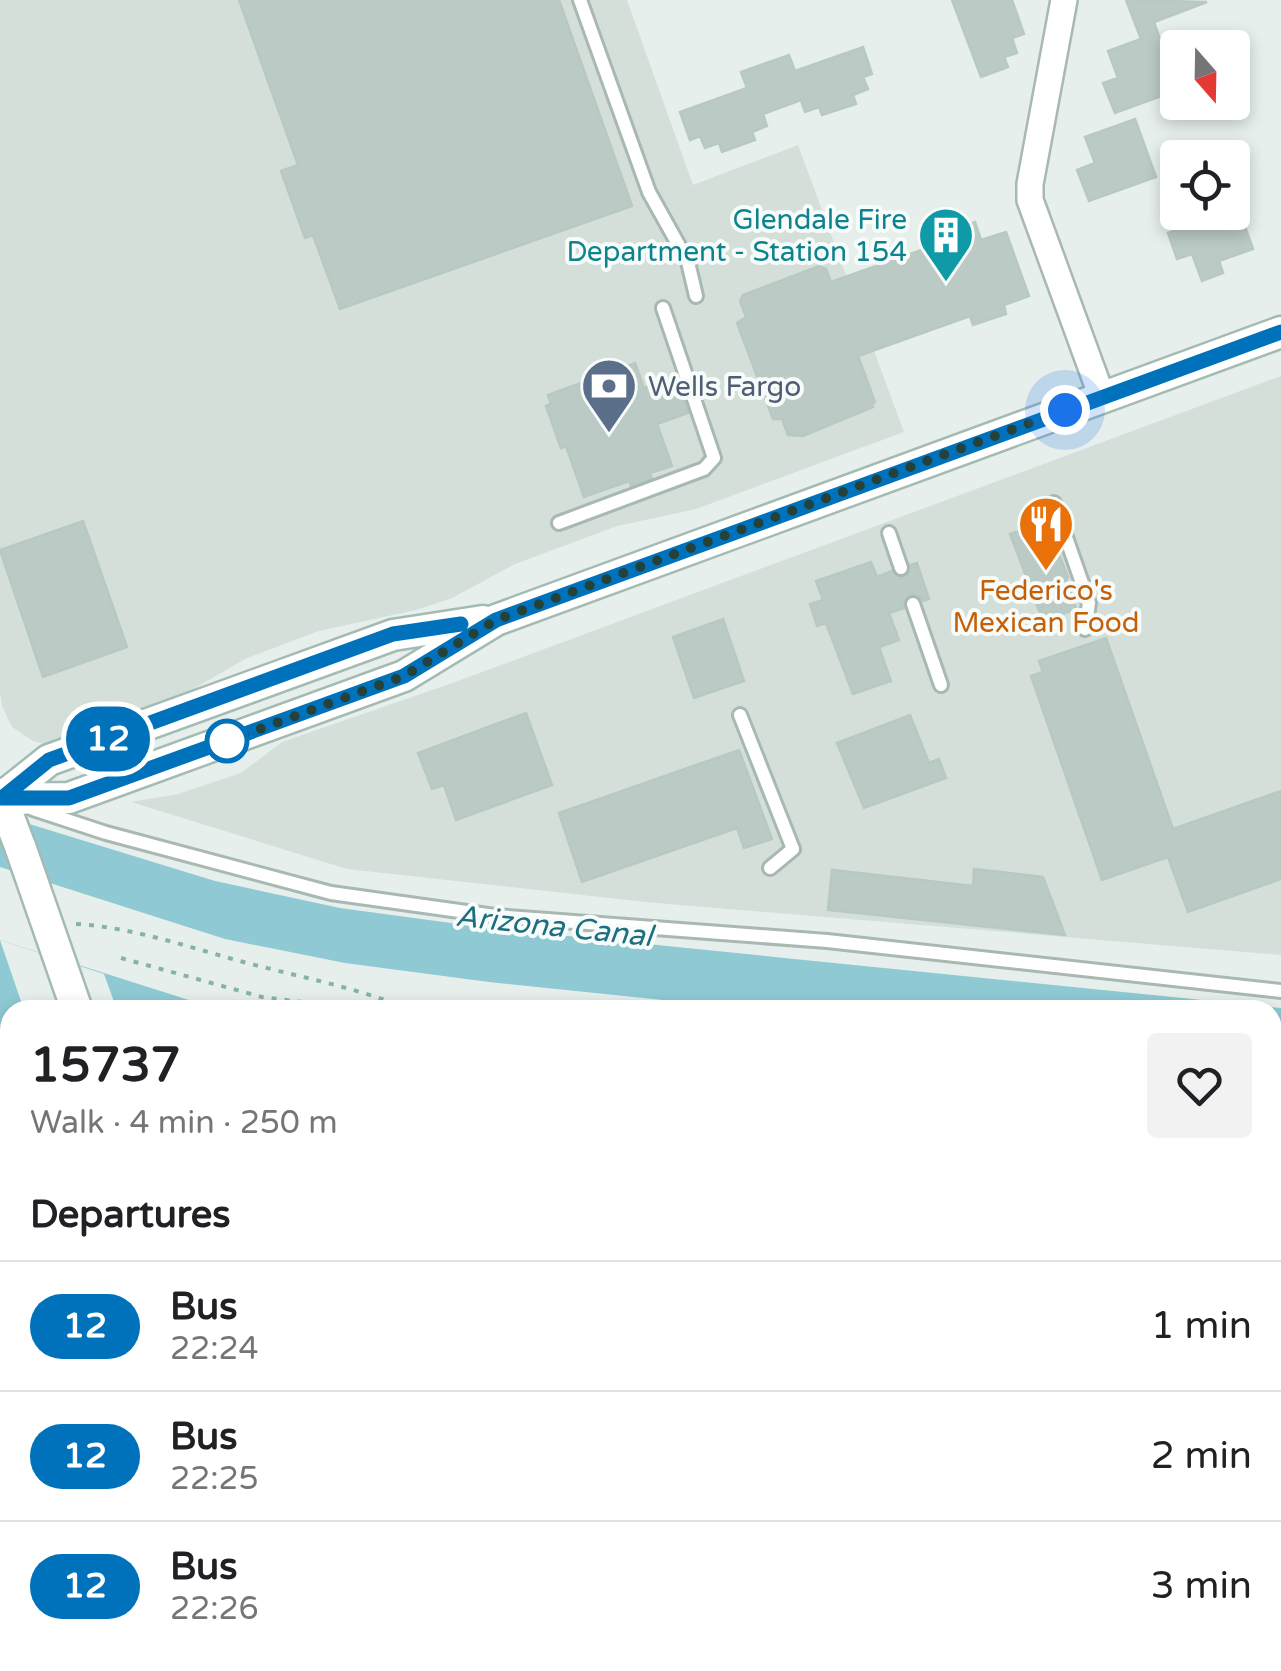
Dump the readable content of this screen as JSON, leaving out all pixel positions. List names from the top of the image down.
{
  "water": ["Arizona Canal"],
  "places": {
    "building": ["Glendale Fire Department - Station 154"],
    "bank": ["Wells Fargo"],
    "restaurant": ["Federico's Mexican Food"]
  },
  "lines": ["bus line 12"],
  "north": "bottom",
  "page": {
    "on_map": "12",
    "heading": [
      ["15737", "Walk · 4 min · 250 m"],
      "Departures"
    ],
    "list": [
      {
        "mark": "12",
        "name": "Bus",
        "note": "22:24",
        "value": "1 min"
      },
      {
        "mark": "12",
        "name": "Bus",
        "note": "22:25",
        "value": "2 min"
      },
      {
        "mark": "12",
        "name": "Bus",
        "note": "22:26",
        "value": "3 min"
      }
    ]
  }
}
